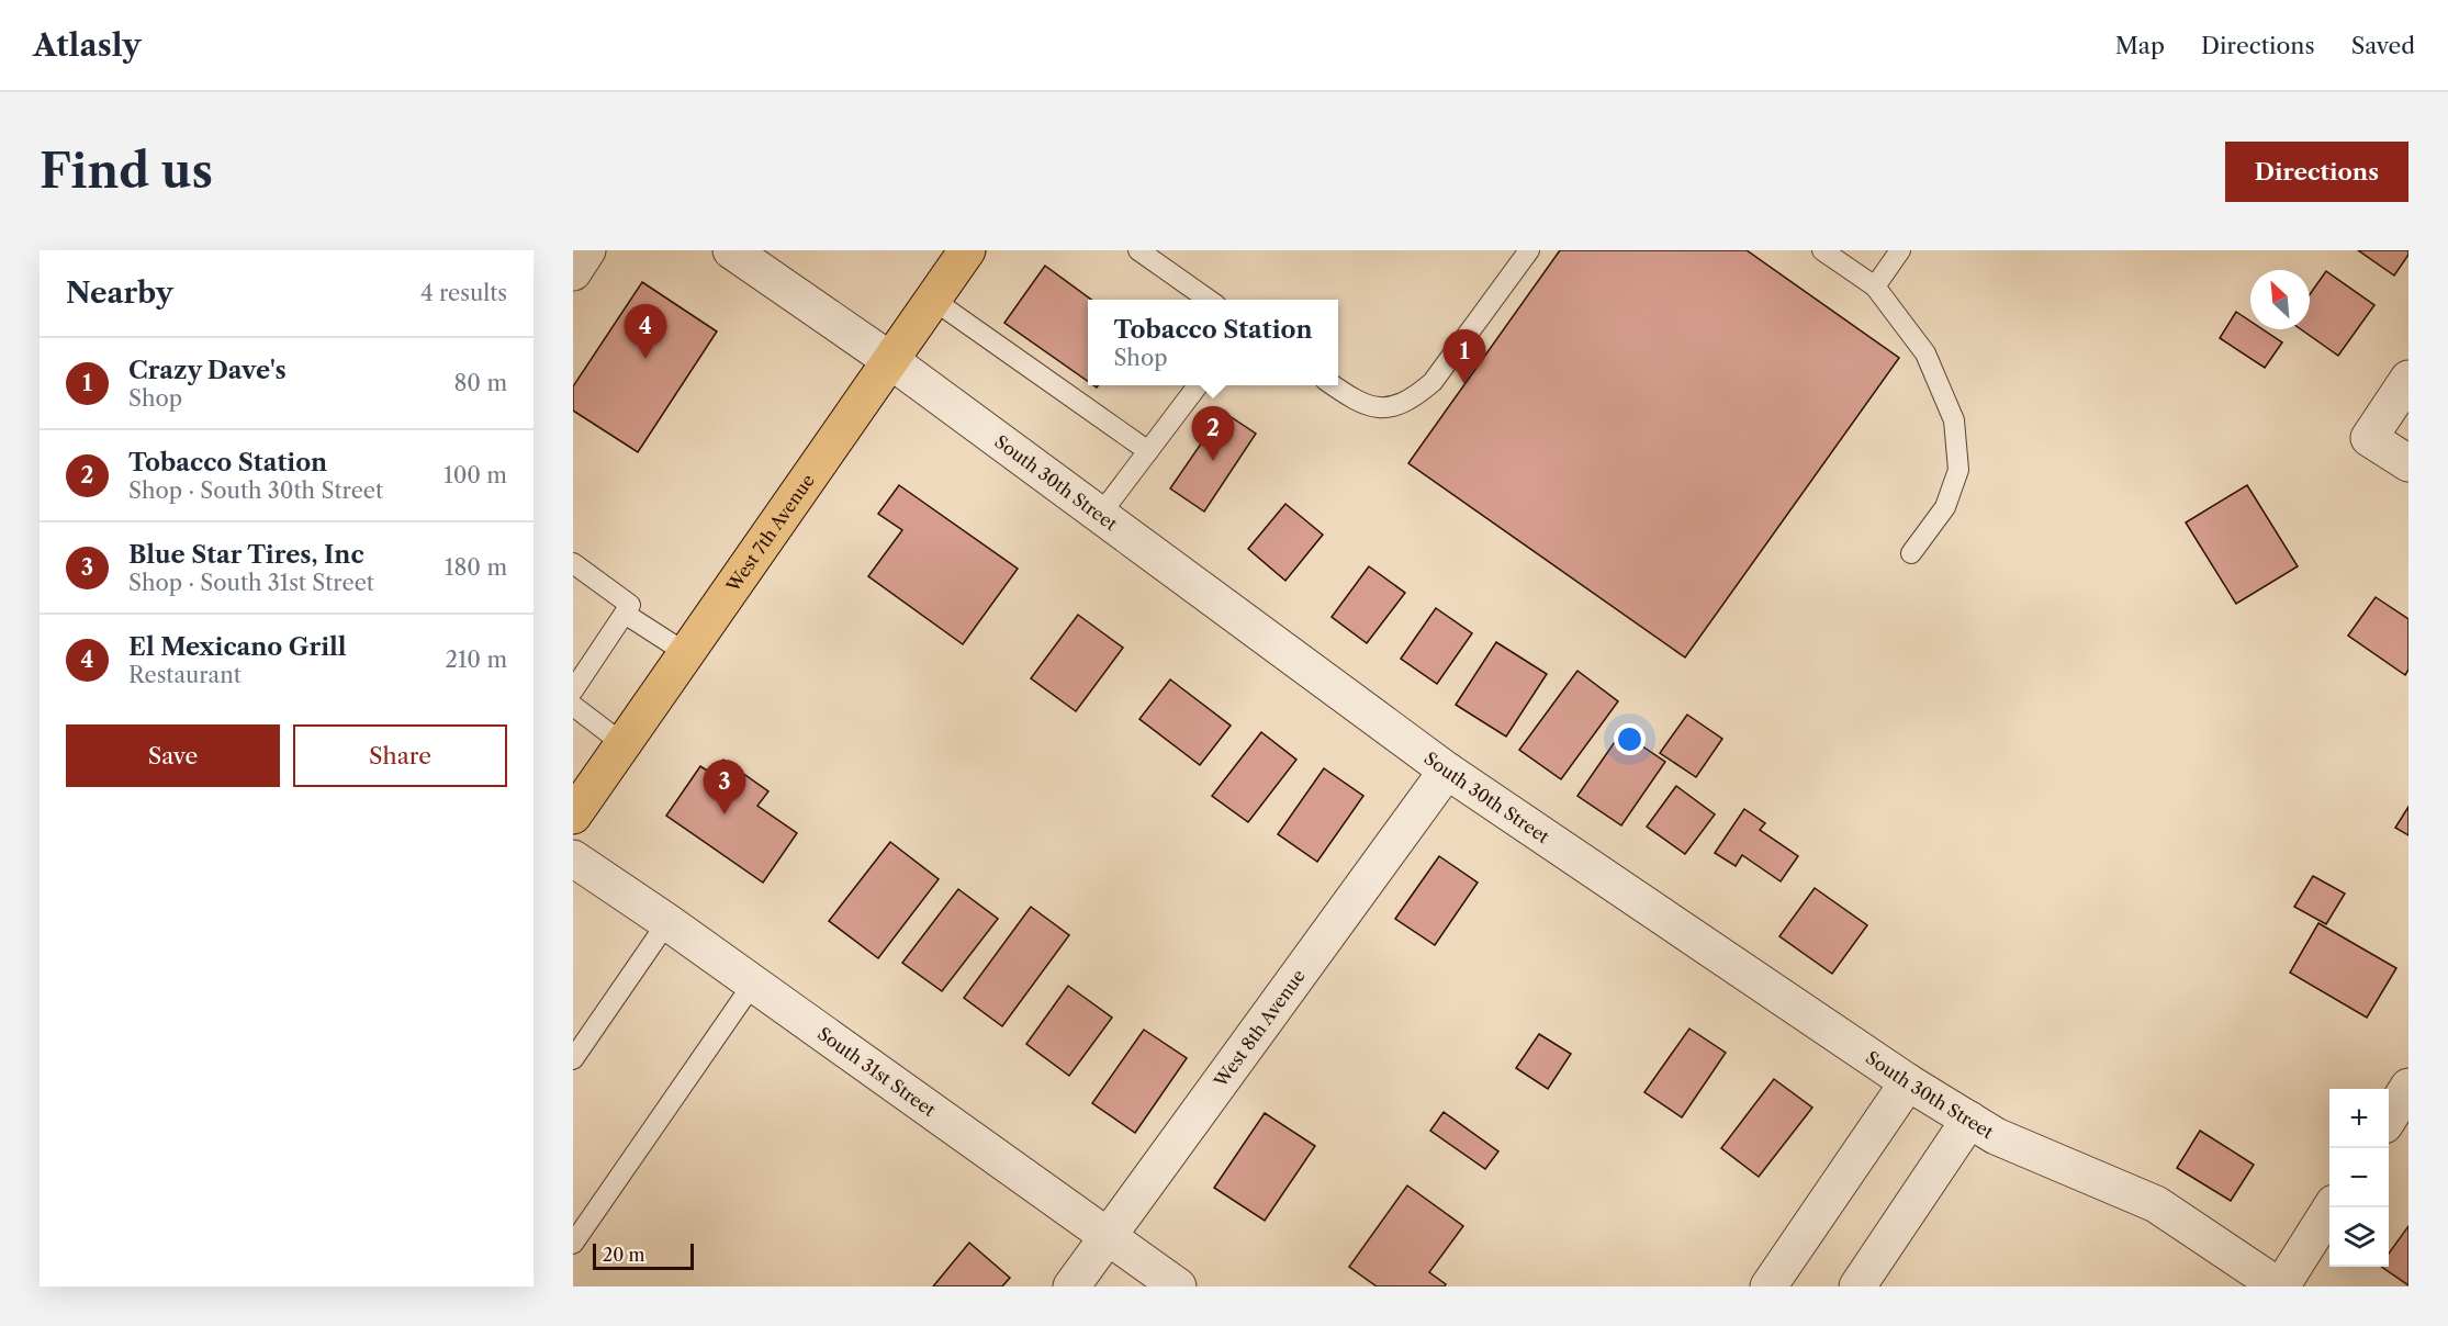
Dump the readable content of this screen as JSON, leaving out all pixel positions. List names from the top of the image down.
{
  "streets": {
    "main road": ["West 7th Avenue"],
    "street": ["South 30th Street", "West 8th Avenue", "South 31st Street"]
  },
  "crossings": [
    ["South 30th Street", "West 7th Avenue"],
    ["South 30th Street", "West 8th Avenue"],
    ["West 8th Avenue", "South 31st Street"]
  ],
  "scale_bar": "20 m",
  "north": "top left",
  "page": {
    "header": "Atlasly",
    "nav": ["Map", "Directions", "Saved"],
    "buttons": [
      "Directions",
      ["Save", "Share"]
    ],
    "title": "Find us",
    "heading": ["Nearby", "4 results"],
    "popup": ["Tobacco Station", "Shop"],
    "pins": [
      "4",
      "1",
      "2",
      "3"
    ],
    "list": [
      {
        "mark": "1",
        "name": "Crazy Dave's",
        "note": "Shop",
        "value": "80 m"
      },
      {
        "mark": "2",
        "name": "Tobacco Station",
        "note": "Shop · South 30th Street",
        "value": "100 m"
      },
      {
        "mark": "3",
        "name": "Blue Star Tires, Inc",
        "note": "Shop · South 31st Street",
        "value": "180 m"
      },
      {
        "mark": "4",
        "name": "El Mexicano Grill",
        "note": "Restaurant",
        "value": "210 m"
      }
    ],
    "map_buttons": ["+", "−"],
    "scale": "20 m"
  }
}
